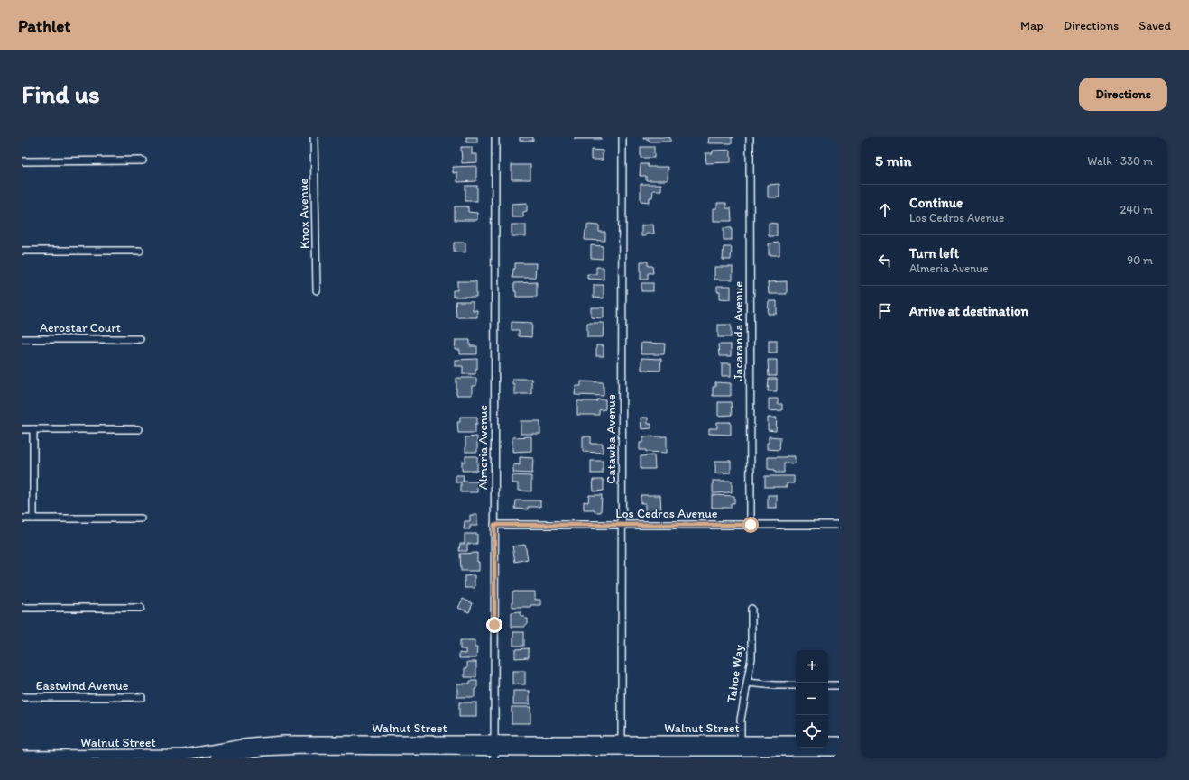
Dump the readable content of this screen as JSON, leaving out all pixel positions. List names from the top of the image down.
{
  "streets": {
    "street": [
      "Knox Avenue",
      "Aerostar Court",
      "Jacaranda Avenue",
      "Catawba Avenue",
      "Almeria Avenue",
      "Los Cedros Avenue",
      "Tahoe Way",
      "Eastwind Avenue",
      "Walnut Street"
    ]
  },
  "crossings": [
    ["Jacaranda Avenue", "Los Cedros Avenue"],
    ["Catawba Avenue", "Los Cedros Avenue"],
    ["Catawba Avenue", "Walnut Street"],
    ["Almeria Avenue", "Los Cedros Avenue"],
    ["Almeria Avenue", "Walnut Street"],
    ["Tahoe Way", "Walnut Street"]
  ],
  "page": {
    "header": "Pathlet",
    "nav": ["Map", "Directions", "Saved"],
    "buttons": "Directions",
    "title": "Find us",
    "heading": ["5 min", "Walk · 330 m"],
    "list": [
      ["Continue", "Los Cedros Avenue", "240 m"],
      ["Turn left", "Almeria Avenue", "90 m"],
      "Arrive at destination"
    ],
    "map_buttons": ["+", "−"]
  }
}
